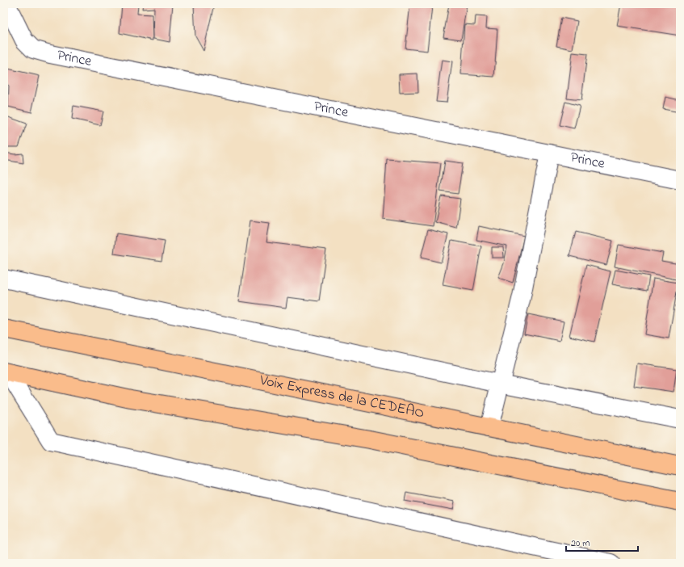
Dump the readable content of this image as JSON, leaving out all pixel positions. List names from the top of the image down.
{
  "streets": {
    "main road": ["Voix Express de la CEDEAO"],
    "street": ["Prince"]
  },
  "scale_bar": "20 m"
}
